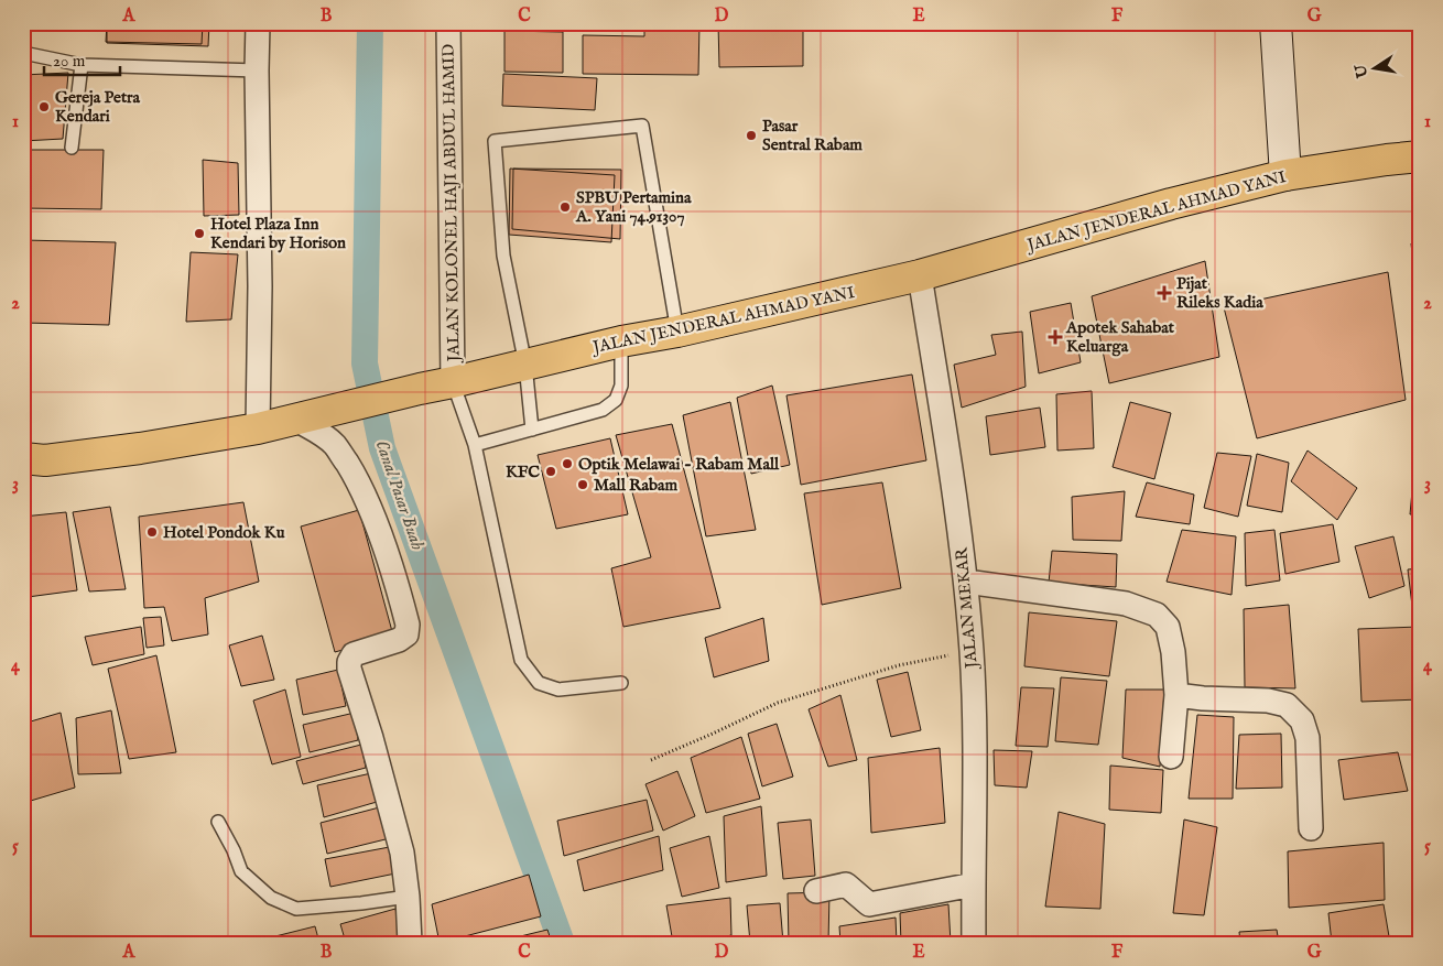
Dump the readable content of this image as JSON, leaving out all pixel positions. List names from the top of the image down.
{
  "streets": {
    "highway": ["JALAN JENDERAL AHMAD YANI"],
    "street": ["JALAN KOLONEL HAJI ABDUL HAMID", "JALAN MEKAR"]
  },
  "crossings": [
    ["JALAN KOLONEL HAJI ABDUL HAMID", "JALAN JENDERAL AHMAD YANI"],
    ["JALAN JENDERAL AHMAD YANI", "JALAN MEKAR"]
  ],
  "water": ["Canal Pasar Buah"],
  "places": {
    "other": [
      "Gereja Petra Kendari",
      "Pasar Sentral Rabam",
      "SPBU Pertamina A. Yani 74.91307",
      "Hotel Plaza Inn Kendari by Horison",
      "Optik Melawai - Rabam Mall",
      "KFC",
      "Mall Rabam",
      "Hotel Pondok Ku"
    ],
    "health": ["Pijat Rileks Kadia", "Apotek Sahabat Keluarga"]
  },
  "scale_bar": "20 m",
  "north": "left",
  "grid": {
    "columns": [
      "A",
      "B",
      "C",
      "D",
      "E",
      "F",
      "G"
    ],
    "rows": [
      "1",
      "2",
      "3",
      "4",
      "5"
    ]
  }
}
